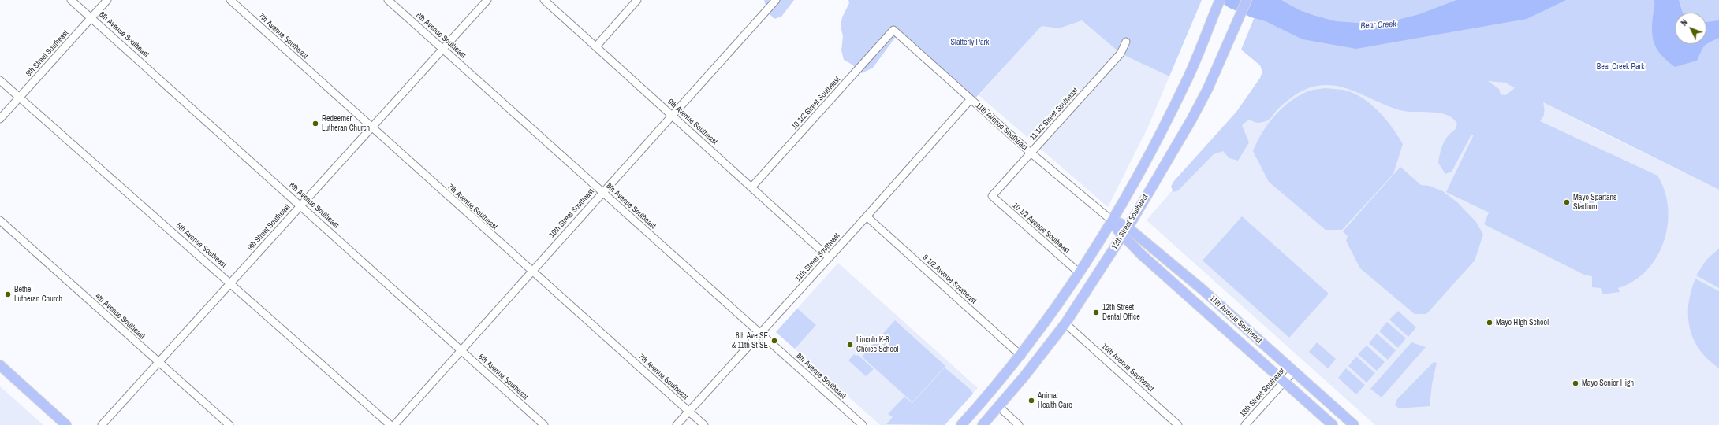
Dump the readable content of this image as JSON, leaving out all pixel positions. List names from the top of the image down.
{
  "streets": {
    "main road": ["11th Avenue Southeast", "12th Street Southeast"],
    "street": [
      "6th Avenue Southeast",
      "8th Avenue Southeast",
      "7th Avenue Southeast",
      "8th Street Southeast",
      "10 1/2 Street Southeast",
      "11 1/2 Street Southeast",
      "9th Avenue Southeast",
      "10th Street Southeast",
      "9th Street Southeast",
      "10 1/2 Avenue Southeast",
      "5th Avenue Southeast",
      "11th Street Southeast",
      "9 1/2 Avenue Southeast",
      "4th Avenue Southeast",
      "10th Avenue Southeast",
      "13th Street Southeast"
    ]
  },
  "crossings": [
    ["6th Avenue Southeast", "8th Street Southeast"],
    ["6th Avenue Southeast", "10th Street Southeast"],
    ["6th Avenue Southeast", "9th Street Southeast"],
    ["8th Avenue Southeast", "10th Street Southeast"],
    ["8th Avenue Southeast", "9th Street Southeast"],
    ["8th Avenue Southeast", "11th Street Southeast"],
    ["7th Avenue Southeast", "10th Street Southeast"],
    ["7th Avenue Southeast", "9th Street Southeast"],
    ["7th Avenue Southeast", "11th Street Southeast"],
    ["8th Street Southeast", "5th Avenue Southeast"],
    ["10 1/2 Street Southeast", "9th Avenue Southeast"],
    ["10 1/2 Street Southeast", "11th Avenue Southeast"],
    ["11 1/2 Street Southeast", "11th Avenue Southeast"],
    ["11 1/2 Street Southeast", "10 1/2 Avenue Southeast"],
    ["9th Avenue Southeast", "10th Street Southeast"],
    ["9th Avenue Southeast", "11th Street Southeast"],
    ["11th Avenue Southeast", "12th Street Southeast"],
    ["11th Avenue Southeast", "11th Street Southeast"],
    ["11th Avenue Southeast", "13th Street Southeast"],
    ["12th Street Southeast", "10 1/2 Avenue Southeast"],
    ["12th Street Southeast", "9 1/2 Avenue Southeast"],
    ["12th Street Southeast", "10th Avenue Southeast"],
    ["9th Street Southeast", "5th Avenue Southeast"],
    ["9th Street Southeast", "4th Avenue Southeast"],
    ["11th Street Southeast", "9 1/2 Avenue Southeast"]
  ],
  "water": ["Bear Creek"],
  "parks": ["Slatterly Park", "Bear Creek Park"],
  "places": [
    "Redeemer Lutheran Church",
    "Mayo Spartans Stadium",
    "Bethel Lutheran Church",
    "12th Street Dental Office",
    "Mayo High School",
    "8th Ave SE & 11th St SE",
    "Lincoln K-8 Choice School",
    "Mayo Senior High",
    "Animal Health Care"
  ],
  "north": "top left"
}
